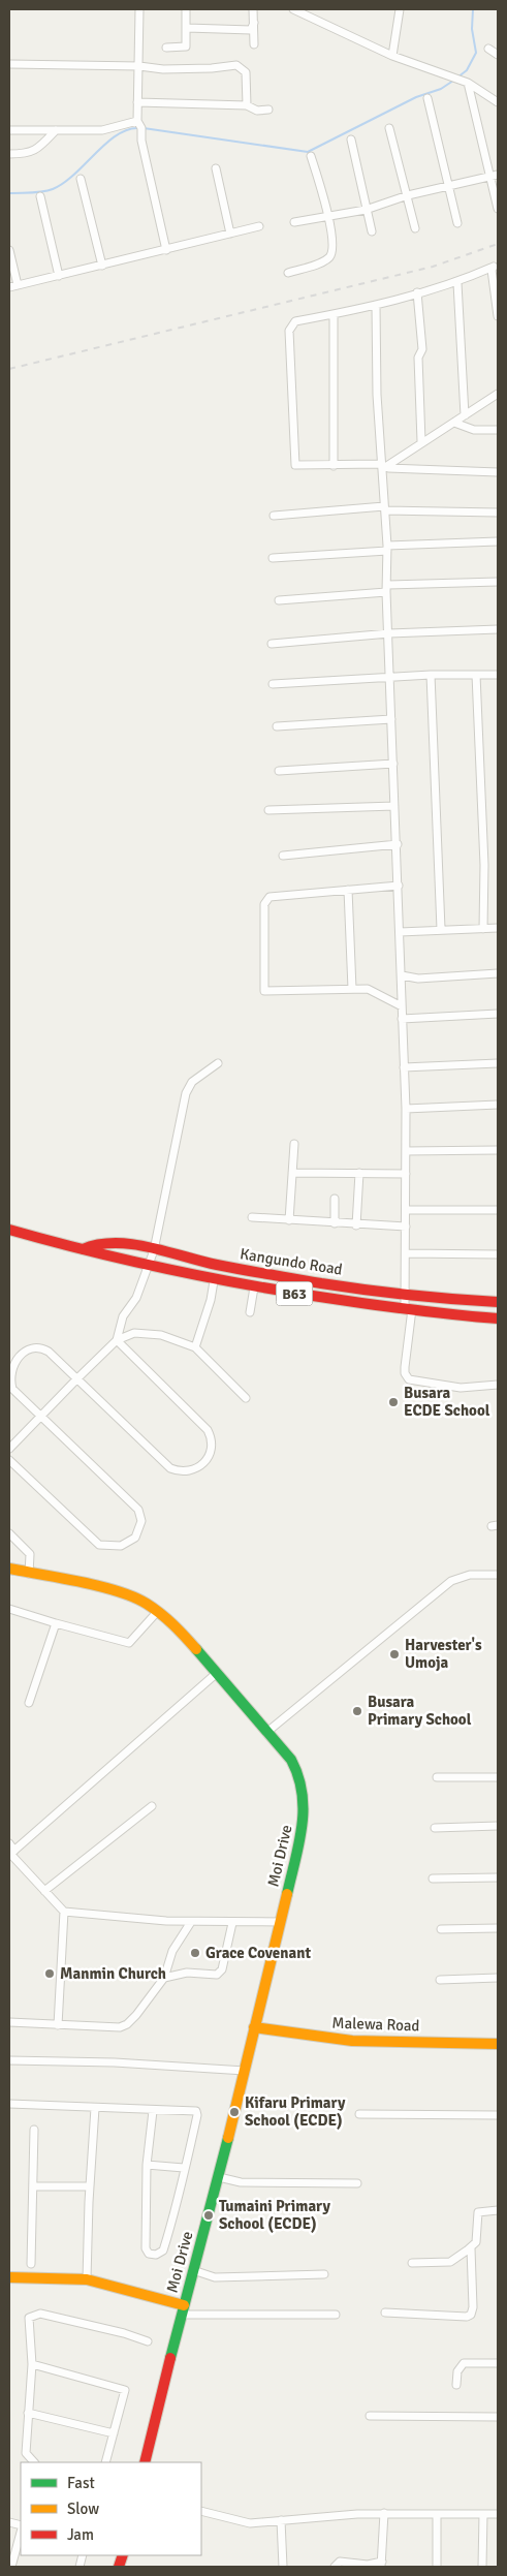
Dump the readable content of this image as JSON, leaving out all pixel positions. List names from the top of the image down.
{
  "streets": {
    "main road": [
      "Kangundo Road",
      "B63",
      "Moi Drive",
      "Malewa Road"
    ]
  },
  "crossings": [
    ["Moi Drive", "Malewa Road"]
  ],
  "places": [
    "Busara ECDE School",
    "Harvester's Umoja",
    "Busara Primary School",
    "Grace Covenant",
    "Manmin Church",
    "Kifaru Primary School (ECDE)",
    "Tumaini Primary School (ECDE)"
  ],
  "legend": ["Fast", "Slow", "Jam"]
}
